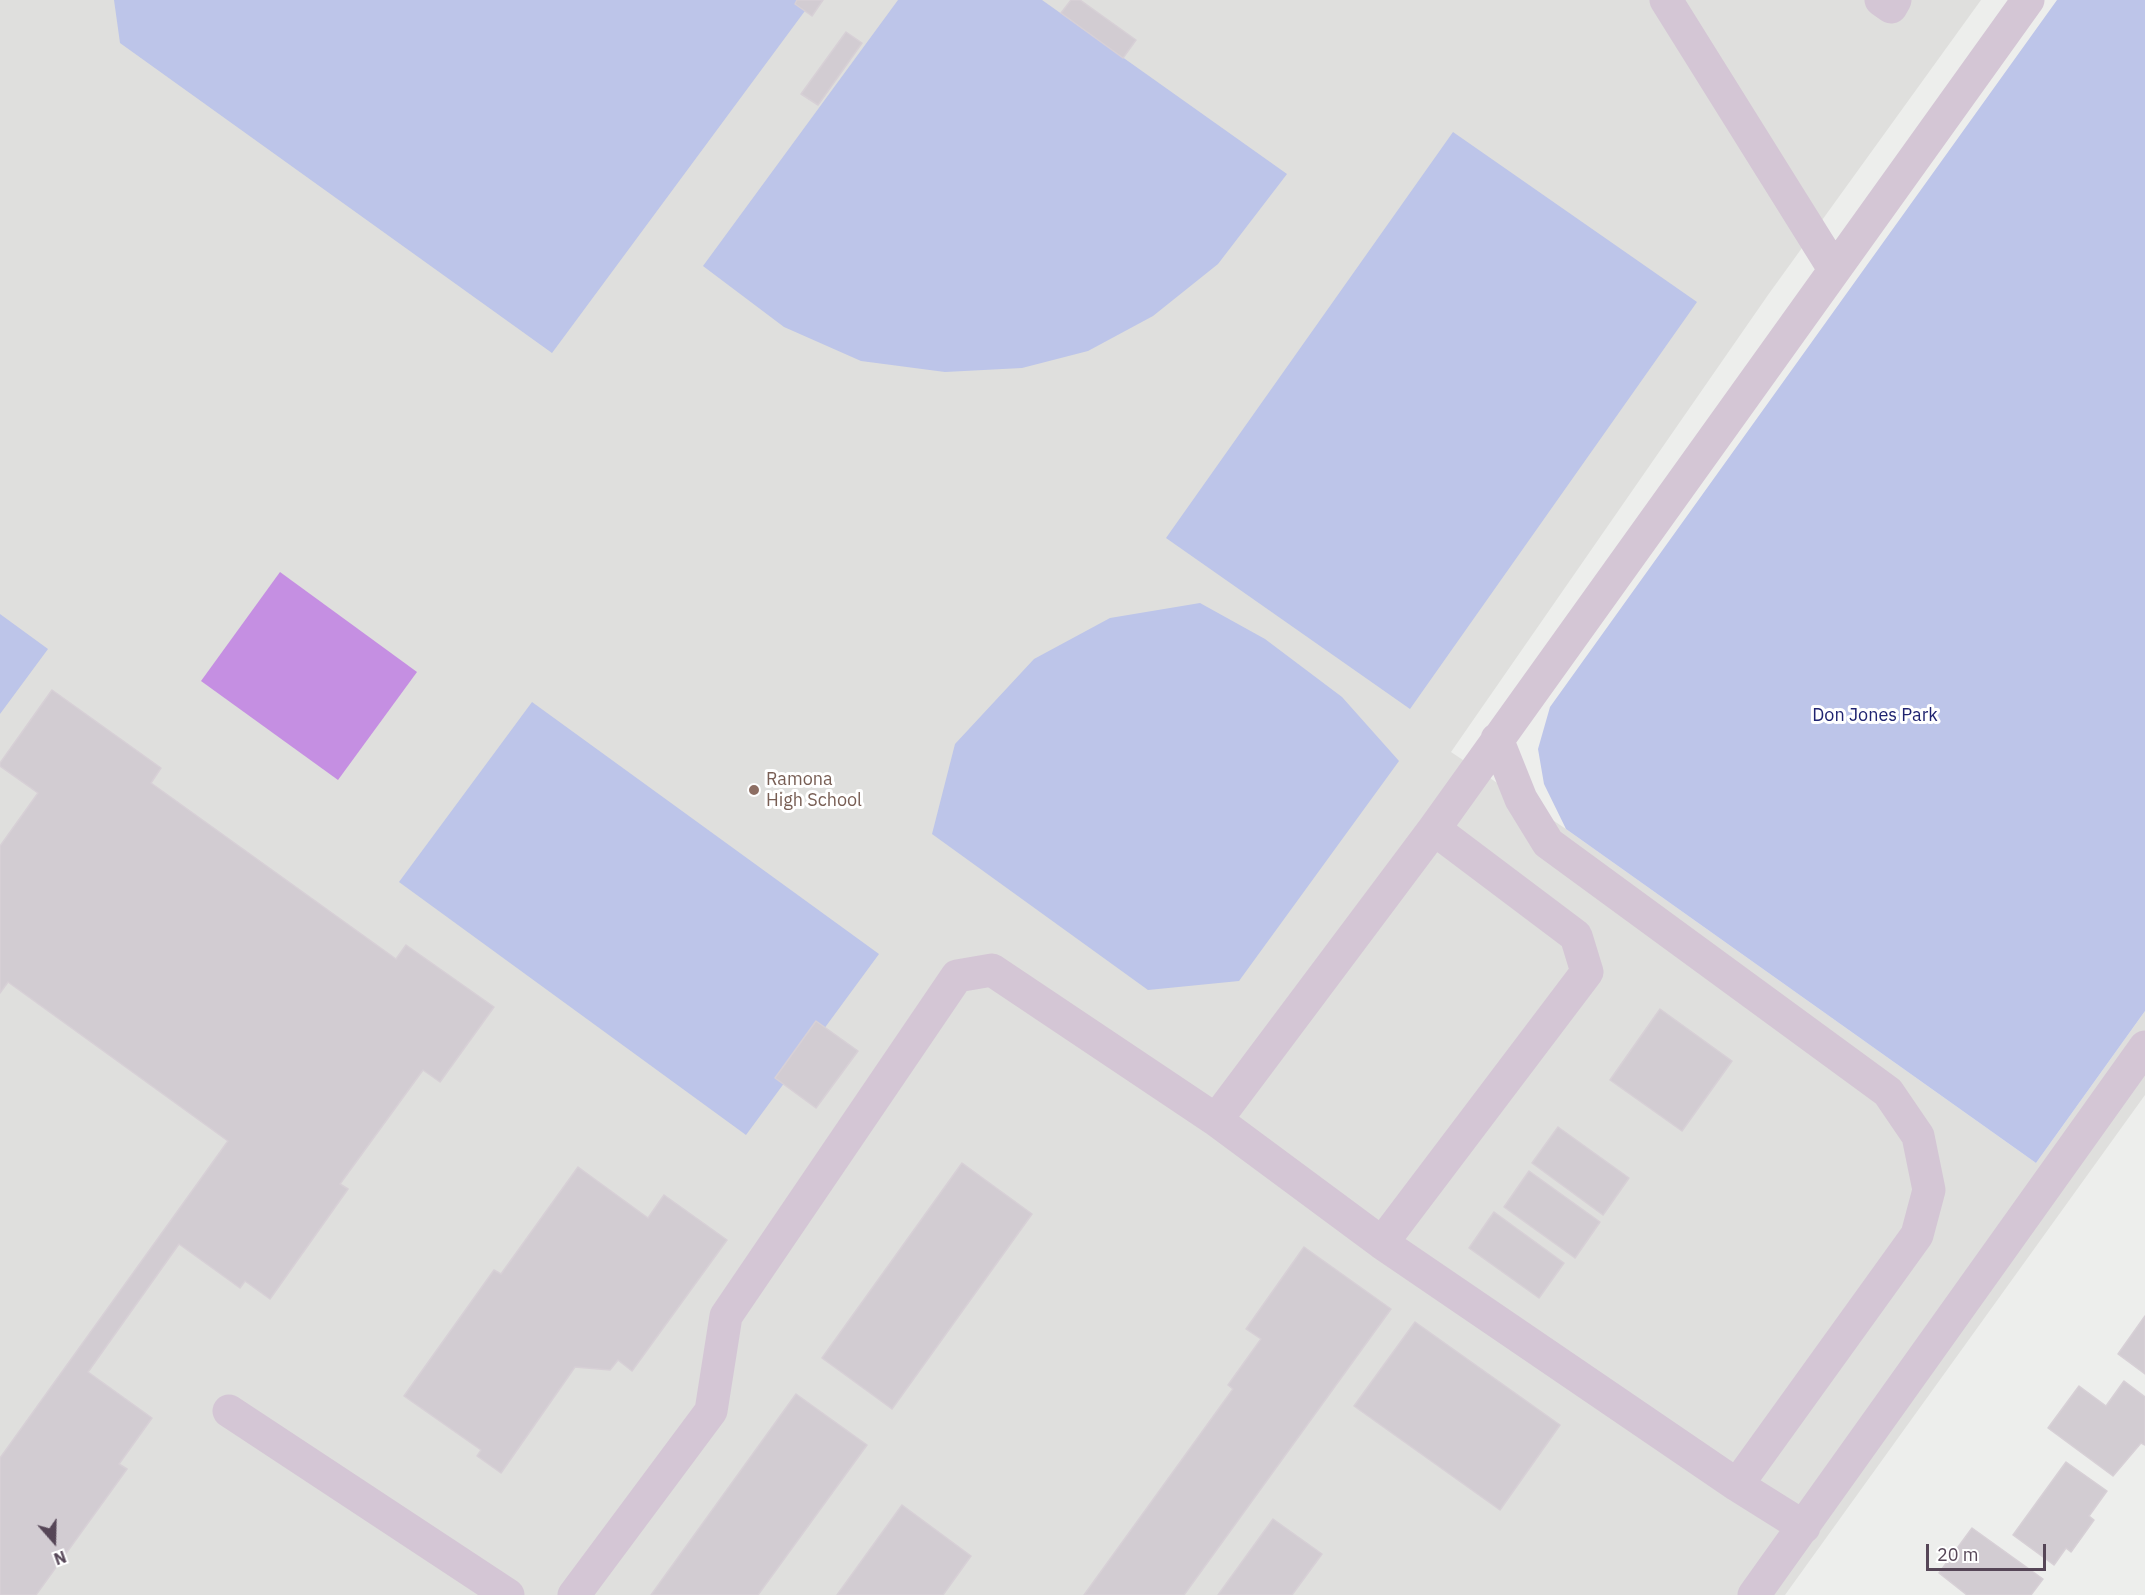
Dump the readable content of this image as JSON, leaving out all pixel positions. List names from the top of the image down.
{
  "parks": ["Don Jones Park"],
  "places": ["Ramona High School"],
  "scale_bar": "20 m",
  "north": "bottom"
}
